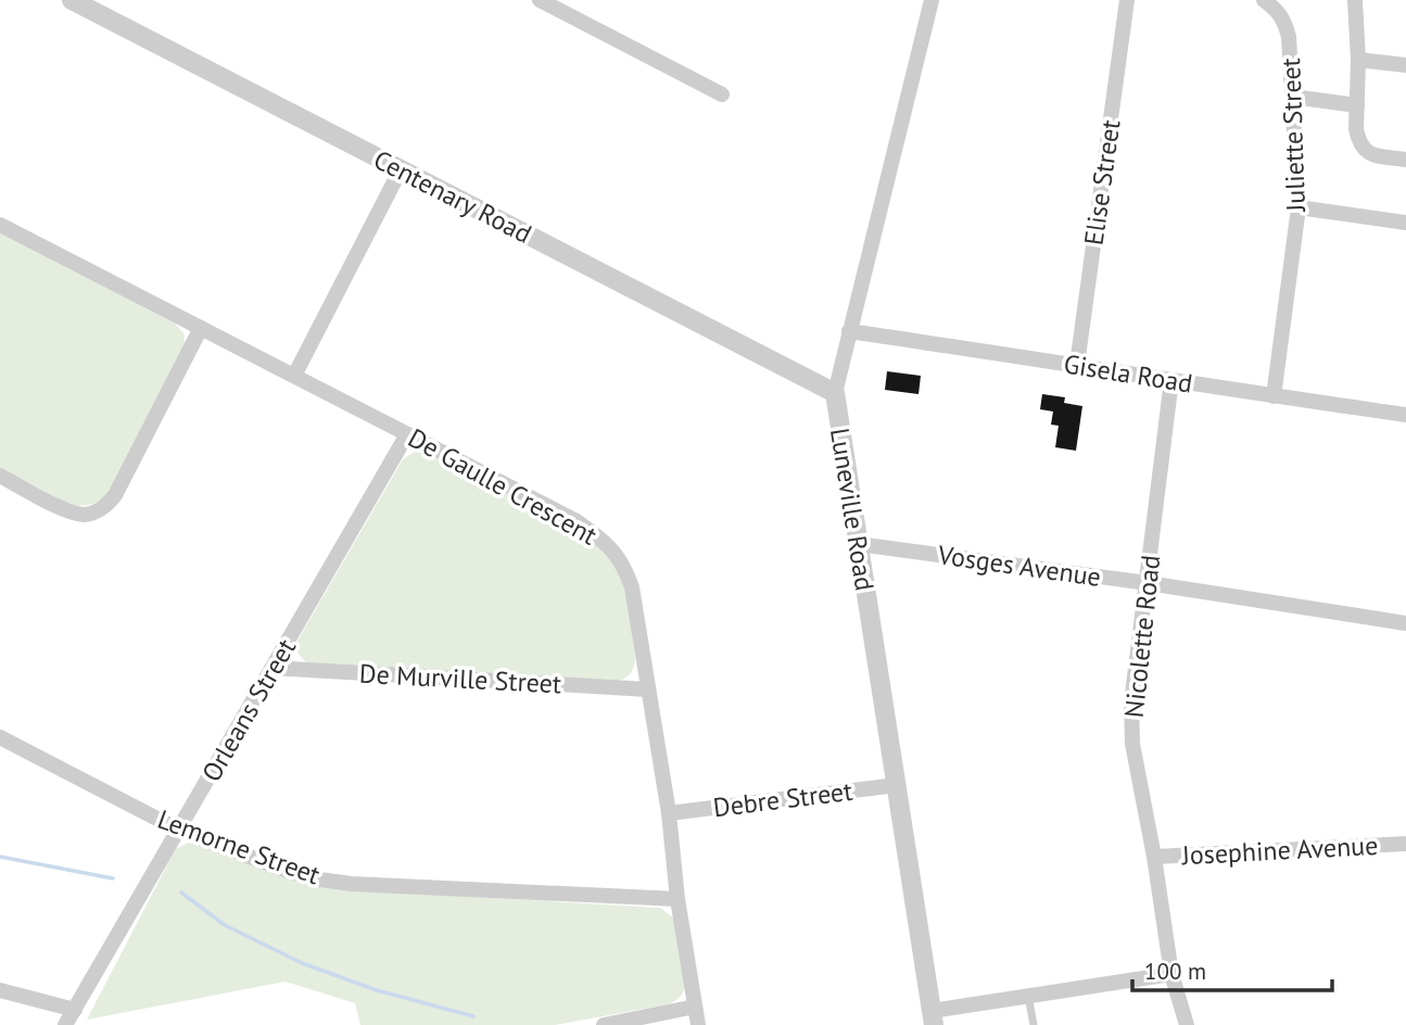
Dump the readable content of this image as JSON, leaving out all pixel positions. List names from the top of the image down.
{
  "streets": {
    "street": [
      "Juliette Street",
      "Elise Street",
      "Centenary Road",
      "Gisela Road",
      "De Gaulle Crescent",
      "Luneville Road",
      "Vosges Avenue",
      "Nicolette Road",
      "De Murville Street",
      "Orleans Street",
      "Debre Street",
      "Lemorne Street",
      "Josephine Avenue"
    ]
  },
  "crossings": [
    ["Juliette Street", "Gisela Road"],
    ["Elise Street", "Gisela Road"],
    ["Centenary Road", "Luneville Road"],
    ["Gisela Road", "Luneville Road"],
    ["Gisela Road", "Nicolette Road"],
    ["De Gaulle Crescent", "De Murville Street"],
    ["De Gaulle Crescent", "Orleans Street"],
    ["De Gaulle Crescent", "Debre Street"],
    ["De Gaulle Crescent", "Lemorne Street"],
    ["Luneville Road", "Vosges Avenue"],
    ["Luneville Road", "Debre Street"],
    ["Vosges Avenue", "Nicolette Road"],
    ["Nicolette Road", "Josephine Avenue"],
    ["De Murville Street", "Orleans Street"],
    ["Orleans Street", "Lemorne Street"]
  ],
  "scale_bar": "100 m"
}
